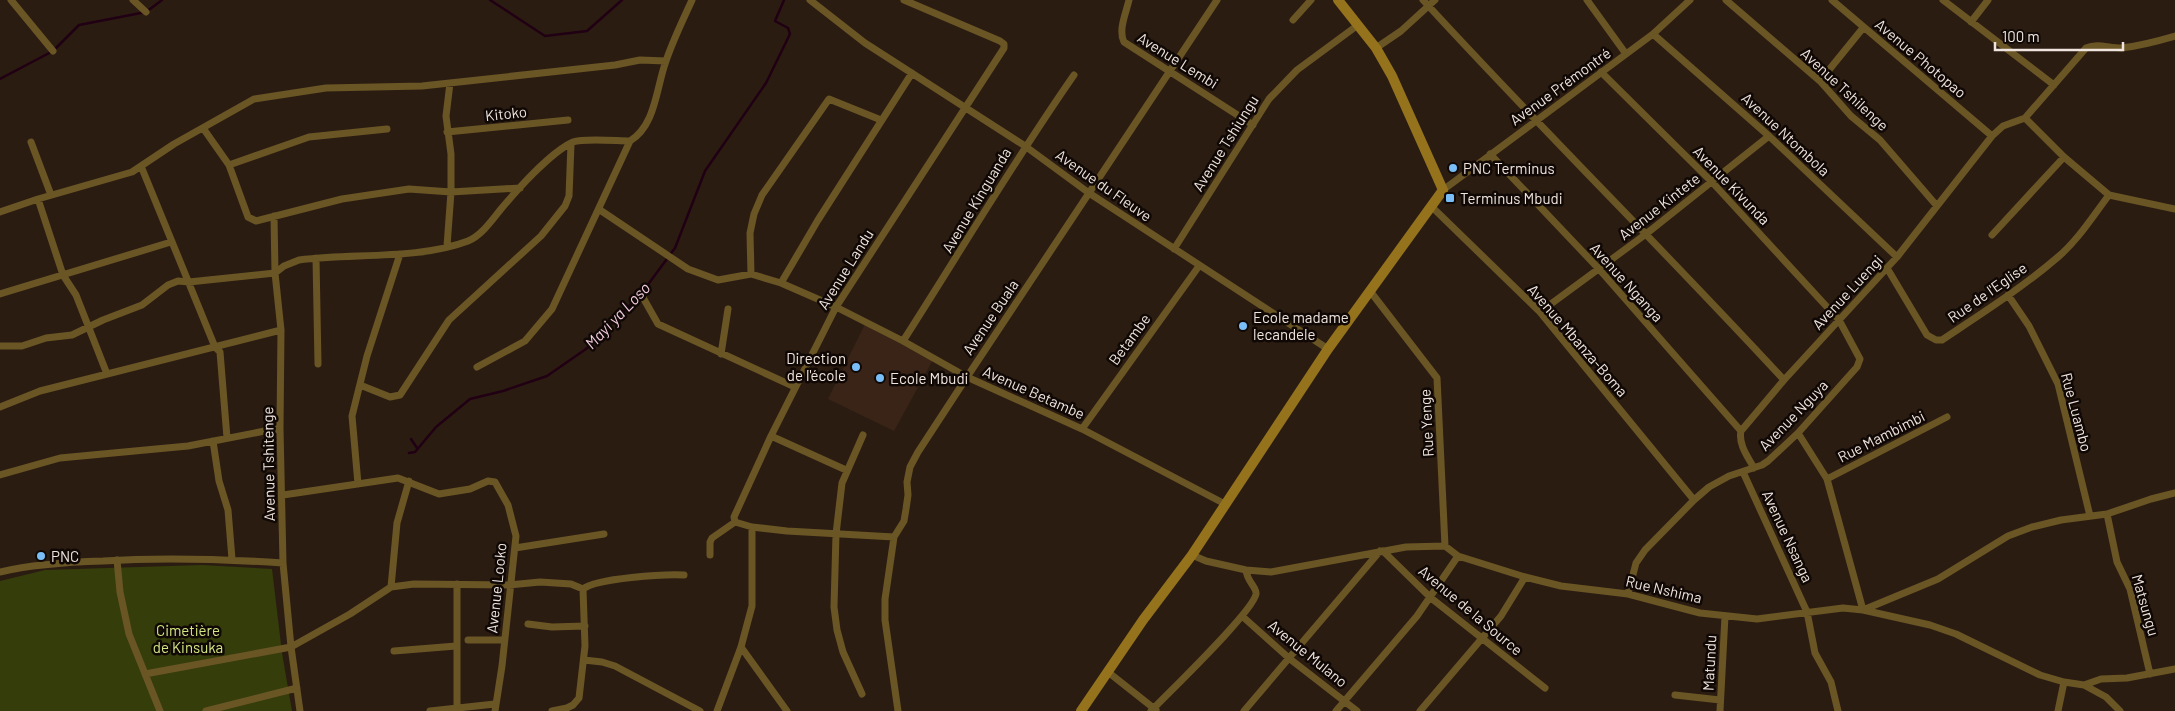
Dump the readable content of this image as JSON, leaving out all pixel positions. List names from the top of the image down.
{
  "streets": {
    "street": [
      "Avenue Photopao",
      "Avenue Lembi",
      "Avenue Prémontré",
      "Avenue Tshilenge",
      "Kitoko",
      "Avenue Ntombola",
      "Avenue Tshiungu",
      "Avenue du Fleuve",
      "Avenue Kivunda",
      "Avenue Kinguanda",
      "Avenue Kintete",
      "Avenue Landu",
      "Avenue Nganga",
      "Avenue Luengi",
      "Rue de l'Eglise",
      "Avenue Buala",
      "Betambe",
      "Avenue Mbanza-Boma",
      "Avenue Betambe",
      "Rue Luambo",
      "Avenue Nguya",
      "Rue Yenge",
      "Rue Mambimbi",
      "Avenue Tshitenge",
      "Avenue Nsanga",
      "Avenue Looko",
      "Rue Nshima",
      "Matsungu",
      "Avenue de la Source",
      "Avenue Mulano",
      "Matundu"
    ]
  },
  "crossings": [
    ["Avenue Photopao", "Avenue Luengi"],
    ["Avenue Lembi", "Avenue Tshiungu"],
    ["Avenue Lembi", "Avenue Buala"],
    ["Avenue Prémontré", "Avenue Ntombola"],
    ["Avenue Prémontré", "Avenue Kivunda"],
    ["Avenue Prémontré", "Avenue Nganga"],
    ["Avenue Tshilenge", "Avenue Luengi"],
    ["Avenue Ntombola", "Avenue Kintete"],
    ["Avenue Ntombola", "Avenue Luengi"],
    ["Avenue Tshiungu", "Avenue du Fleuve"],
    ["Avenue du Fleuve", "Avenue Kinguanda"],
    ["Avenue du Fleuve", "Avenue Landu"],
    ["Avenue du Fleuve", "Avenue Buala"],
    ["Avenue du Fleuve", "Betambe"],
    ["Avenue Kivunda", "Avenue Kintete"],
    ["Avenue Kivunda", "Avenue Luengi"],
    ["Avenue Kivunda", "Avenue Nguya"],
    ["Avenue Kinguanda", "Avenue Betambe"],
    ["Avenue Kintete", "Avenue Nganga"],
    ["Avenue Kintete", "Avenue Mbanza-Boma"],
    ["Avenue Landu", "Avenue Betambe"],
    ["Avenue Nganga", "Avenue Luengi"],
    ["Avenue Luengi", "Rue de l'Eglise"],
    ["Avenue Luengi", "Avenue Nguya"],
    ["Rue de l'Eglise", "Rue Luambo"],
    ["Avenue Buala", "Avenue Betambe"],
    ["Betambe", "Avenue Betambe"],
    ["Avenue Mbanza-Boma", "Avenue Nguya"],
    ["Avenue Nguya", "Avenue Nsanga"],
    ["Avenue Nguya", "Rue Nshima"],
    ["Rue Yenge", "Rue Nshima"],
    ["Avenue Tshitenge", "Avenue Looko"],
    ["Avenue Nsanga", "Rue Nshima"],
    ["Rue Nshima", "Matundu"]
  ],
  "water": ["Mayi ya Loso"],
  "parks": ["Cimetière de Kinsuka"],
  "places": {
    "other": [
      "PNC Terminus",
      "Ecole madame lecandele",
      "Direction de l'école",
      "Ecole Mbudi",
      "PNC"
    ],
    "transit": ["Terminus Mbudi"]
  },
  "scale_bar": "100 m"
}
